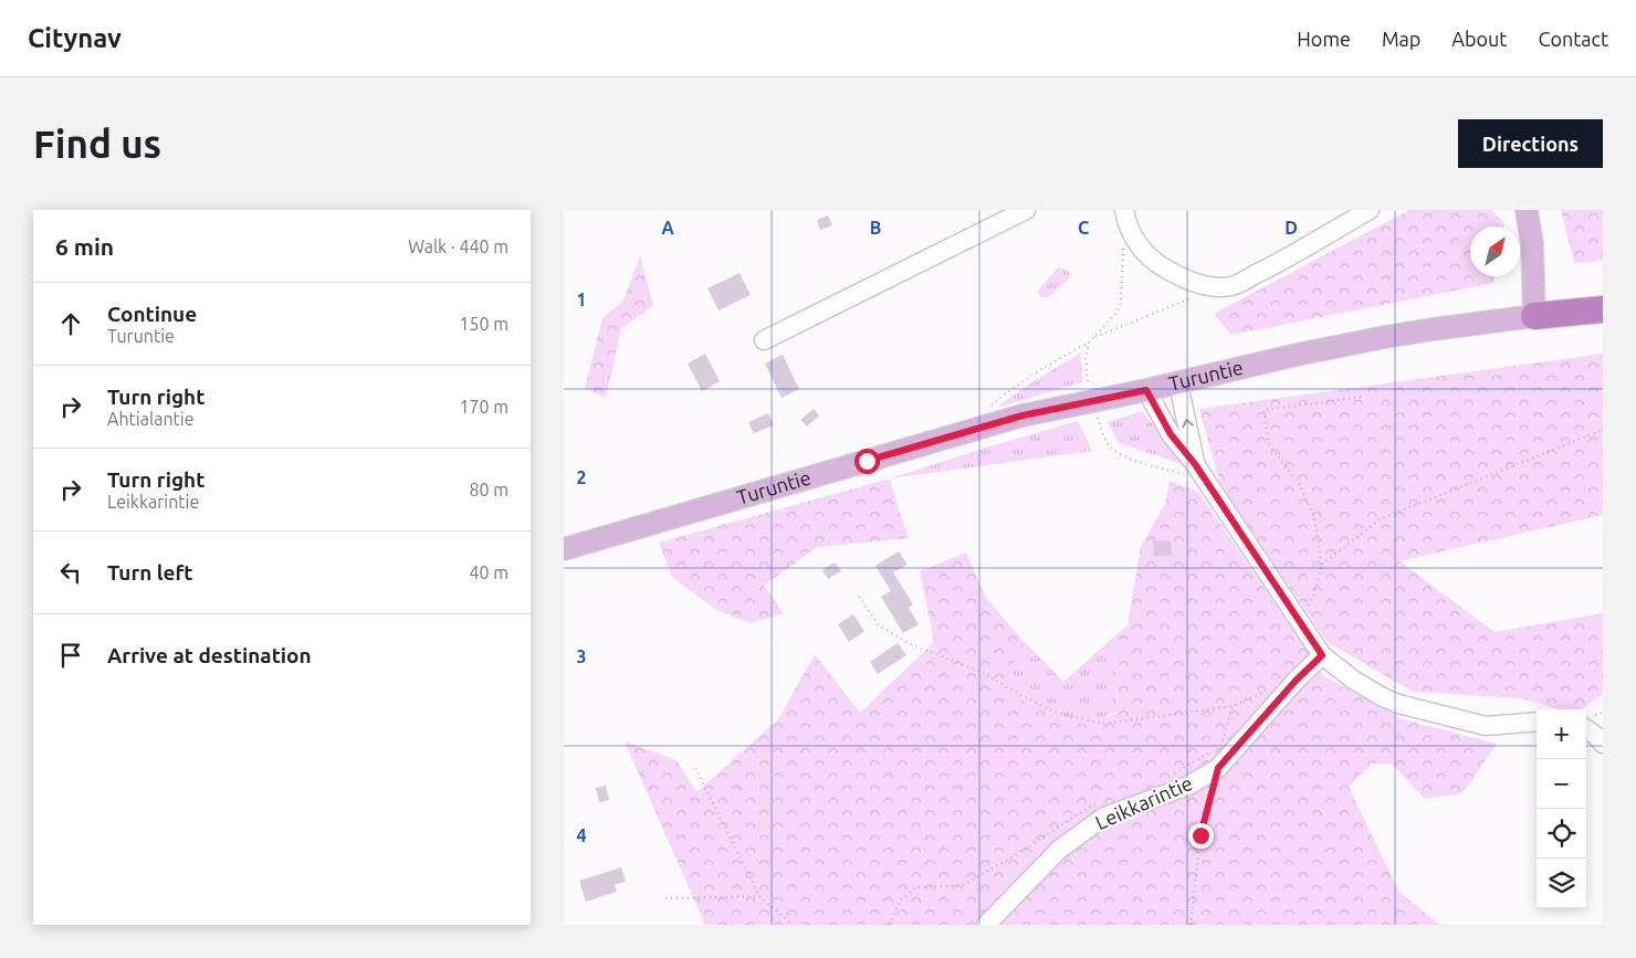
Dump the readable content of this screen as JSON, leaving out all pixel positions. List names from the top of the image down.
{
  "streets": {
    "main road": ["Turuntie"],
    "street": ["Leikkarintie"]
  },
  "north": "top right",
  "page": {
    "header": "Citynav",
    "nav": [
      "Home",
      "Map",
      "About",
      "Contact"
    ],
    "buttons": "Directions",
    "title": "Find us",
    "heading": ["6 min", "Walk · 440 m"],
    "list": [
      ["Continue", "Turuntie", "150 m"],
      ["Turn right", "Ahtialantie", "170 m"],
      ["Turn right", "Leikkarintie", "80 m"],
      ["Turn left", "40 m"],
      "Arrive at destination"
    ],
    "map_buttons": ["+", "−"]
  },
  "grid": {
    "columns": [
      "A",
      "B",
      "C",
      "D"
    ],
    "rows": [
      "1",
      "2",
      "3",
      "4"
    ]
  }
}
